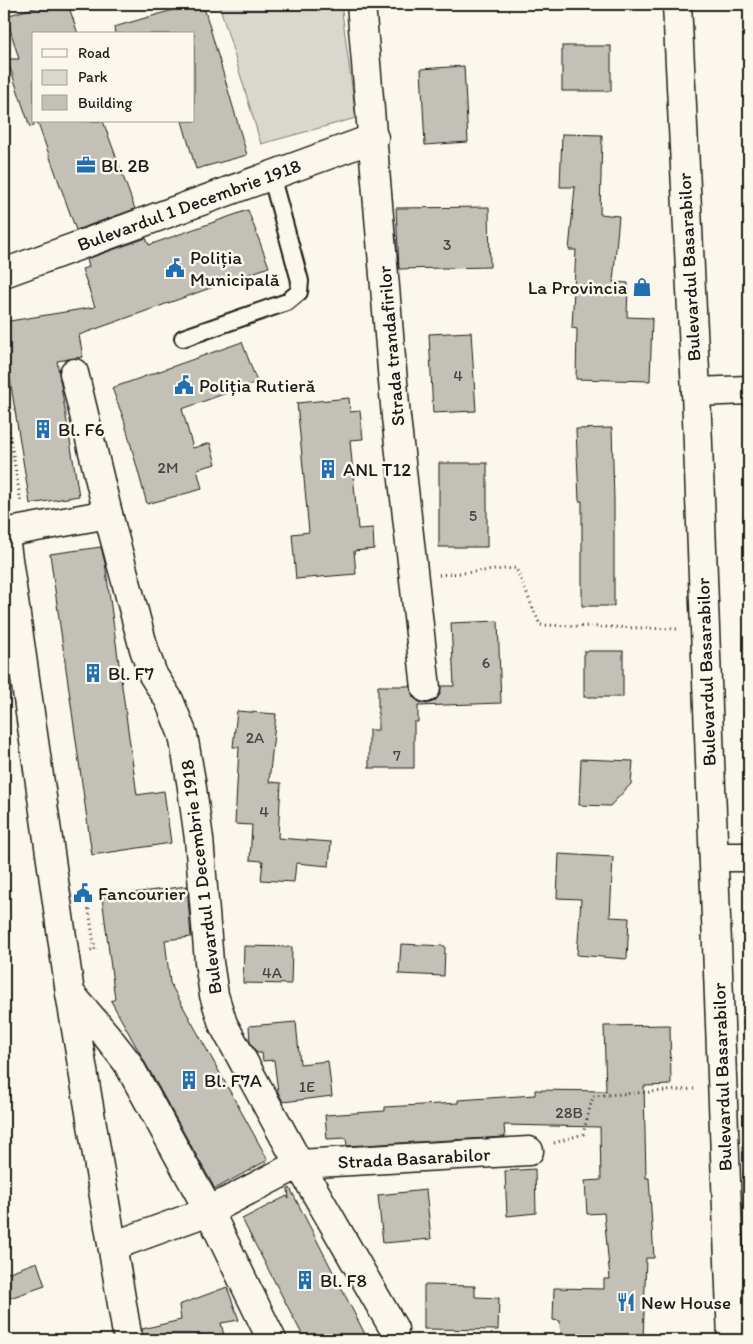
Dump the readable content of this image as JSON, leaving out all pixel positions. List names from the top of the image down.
{
  "streets": {
    "street": [
      "Bulevardul 1 Decembrie 1918",
      "Bulevardul Basarabilor",
      "Strada trandafirilor",
      "Strada Basarabilor"
    ]
  },
  "crossings": [
    ["Bulevardul 1 Decembrie 1918", "Strada trandafirilor"],
    ["Bulevardul 1 Decembrie 1918", "Strada Basarabilor"]
  ],
  "places": {
    "office": ["Bl. 2B"],
    "public building": ["Poliția Municipală", "Poliția Rutieră", "Fancourier"],
    "shop": ["La Provincia"],
    "building": [
      "Bl. F6",
      "ANL T12",
      "Bl. F7",
      "Bl. F7A",
      "Bl. F8"
    ],
    "restaurant": ["New House"]
  },
  "house_numbers": [
    "3",
    "4",
    "2M",
    "5",
    "6",
    "2A",
    "7",
    "4",
    "4A",
    "1E",
    "28B"
  ],
  "legend": ["Road", "Park", "Building"]
}
